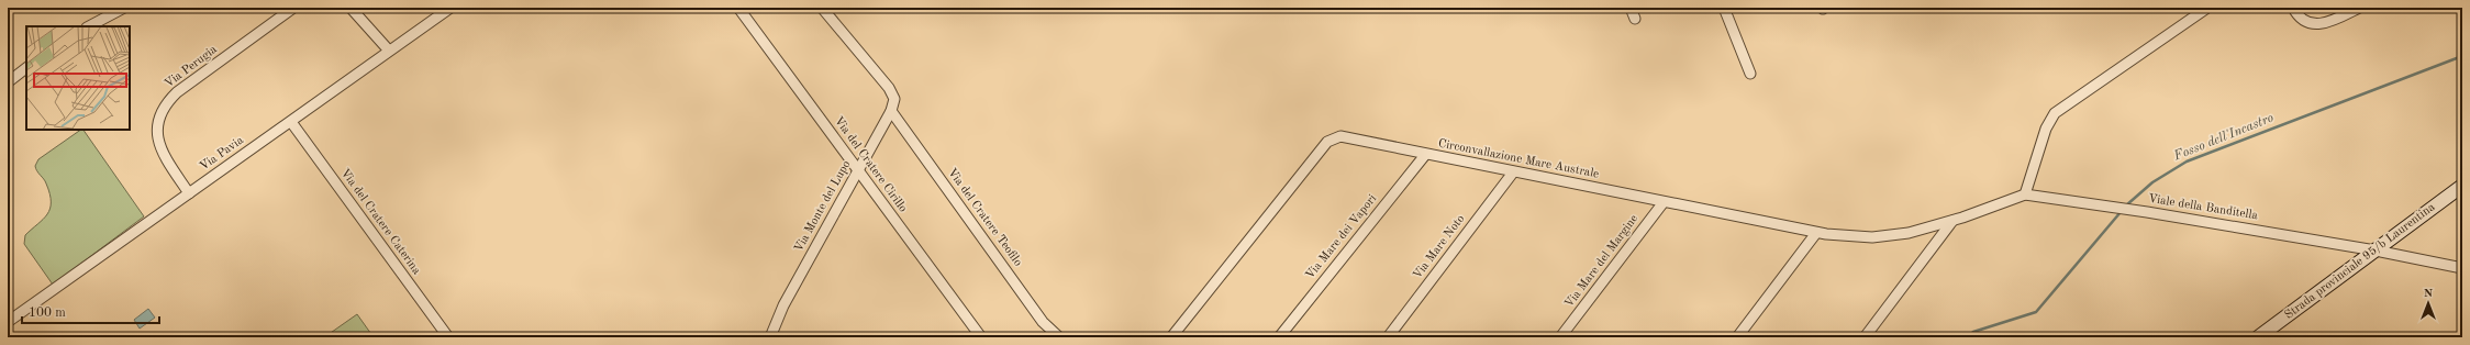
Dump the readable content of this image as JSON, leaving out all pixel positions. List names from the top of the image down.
{
  "streets": {
    "main road": ["Strada provinciale 95/b Laurentina"],
    "street": [
      "Via Perugia",
      "Via Pavia",
      "Circonvallazione Mare Australe",
      "Via del Cratere Cirillo",
      "Via Monte del Lupo",
      "Viale della Banditella",
      "Via del Cratere Teofilo",
      "Via del Cratere Caterina",
      "Via Mare dei Vapori",
      "Via Mare Noto",
      "Via Mare del Margine"
    ]
  },
  "crossings": [
    ["Via Perugia", "Via Pavia"],
    ["Via Pavia", "Via del Cratere Caterina"],
    ["Circonvallazione Mare Australe", "Viale della Banditella"],
    ["Circonvallazione Mare Australe", "Via Mare dei Vapori"],
    ["Circonvallazione Mare Australe", "Via Mare Noto"],
    ["Circonvallazione Mare Australe", "Via Mare del Margine"],
    ["Via del Cratere Cirillo", "Via Monte del Lupo"],
    ["Via Monte del Lupo", "Via del Cratere Teofilo"],
    ["Viale della Banditella", "Strada provinciale 95/b Laurentina"]
  ],
  "water": ["Fosso dell'Incastro"],
  "scale_bar": "100 m",
  "north": "top"
}
